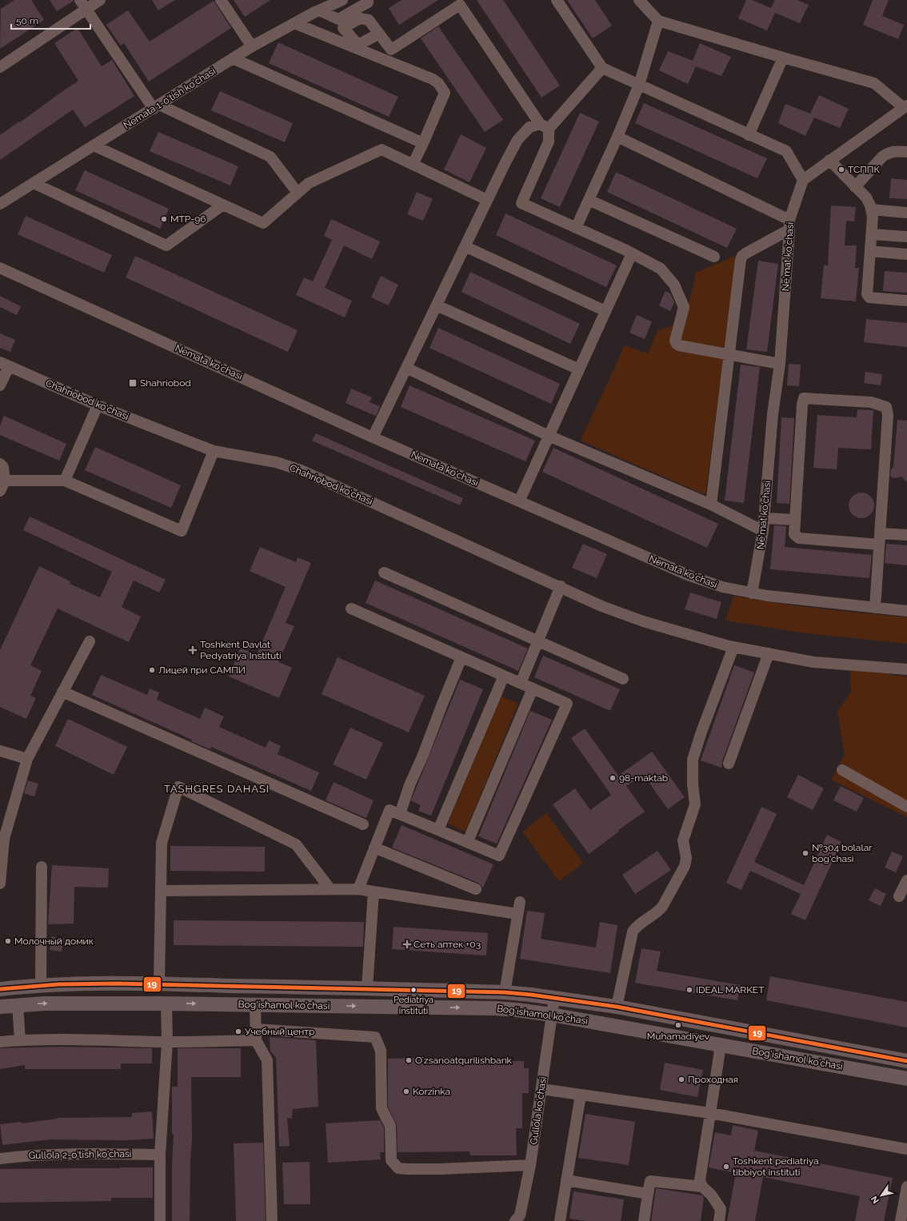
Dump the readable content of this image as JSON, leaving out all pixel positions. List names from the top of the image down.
{
  "streets": {
    "main road": ["Bog'ishamol ko'chasi"],
    "street": [
      "Nemata 1-o'tish ko'chasi",
      "Ne'mat ko'chasi",
      "Nemata ko'chasi",
      "Chahriobod ko'chasi",
      "Gullola ko'chasi",
      "Gullola 2-o'tish ko'chasi"
    ]
  },
  "crossings": [
    ["Ne'mat ko'chasi", "Nemata ko'chasi"],
    ["Bog'ishamol ko'chasi", "Gullola ko'chasi"]
  ],
  "districts": ["TASHGRES DAHASI"],
  "places": {
    "other": [
      "ТСППК",
      "MTP-96",
      "Лицей при САМПИ",
      "98-maktab",
      "№304 bolalar bog'chasi",
      "Молочный домик",
      "Pediatriya instituti",
      "IDEAL MARKET",
      "Muhamadiyev",
      "Учебный центр",
      "Oʻzsanoatqurilishbank",
      "Проходная",
      "Korzinka",
      "Toshkent pediatriya tibbiyot instituti"
    ],
    "transit": ["Shahriobod"],
    "health": ["Toshkent Davlat Pedyatriya Instituti", "Сеть аптек +03"]
  },
  "lines": ["transit line 19"],
  "scale_bar": "50 m",
  "north": "bottom left"
}
